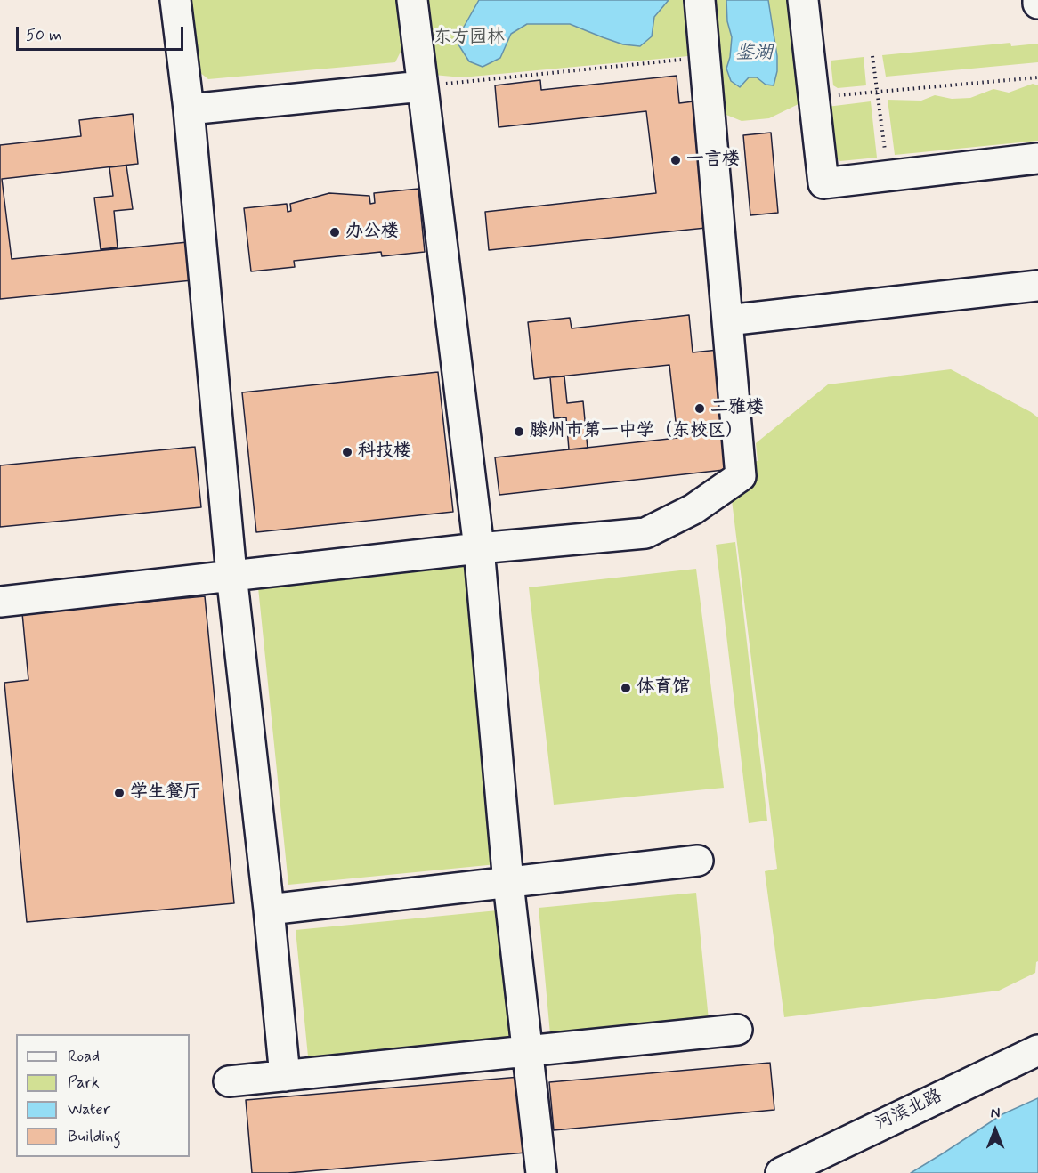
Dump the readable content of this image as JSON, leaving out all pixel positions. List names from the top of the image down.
{
  "streets": {
    "street": ["河滨北路"]
  },
  "water": ["鉴湖"],
  "parks": ["东方园林"],
  "places": [
    "一言楼",
    "办公楼",
    "二雅楼",
    "滕州市第一中学（东校区）",
    "科技楼",
    "体育馆",
    "学生餐厅"
  ],
  "legend": [
    "Road",
    "Park",
    "Water",
    "Building"
  ],
  "scale_bar": "50 m",
  "north": "top"
}
